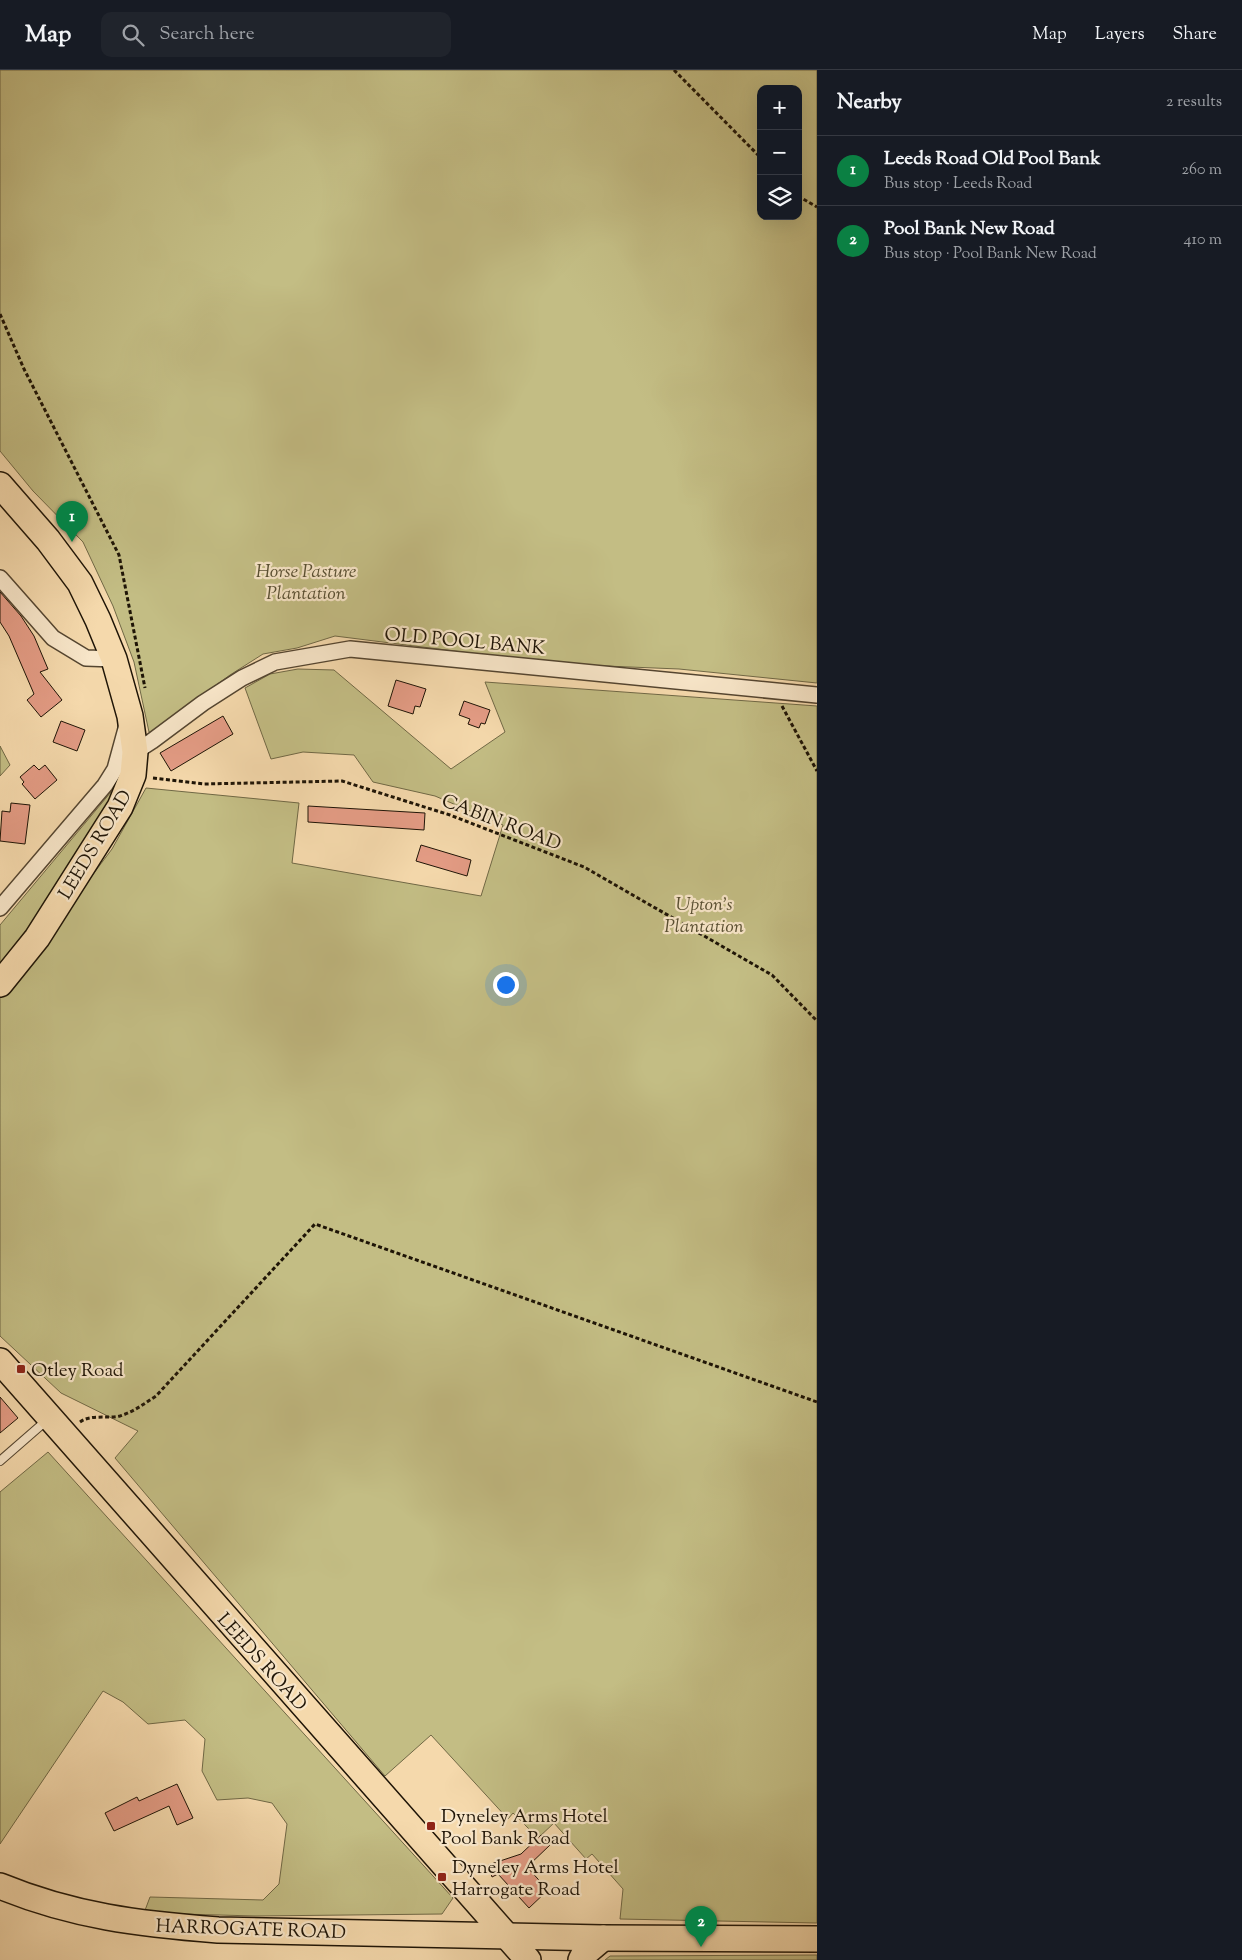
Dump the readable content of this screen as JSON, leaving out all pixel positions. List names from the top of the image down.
{
  "streets": {
    "highway": ["LEEDS ROAD", "HARROGATE ROAD"],
    "street": ["OLD POOL BANK"],
    "path": ["CABIN ROAD"]
  },
  "crossings": [
    ["OLD POOL BANK", "CABIN ROAD"],
    ["OLD POOL BANK", "LEEDS ROAD"],
    ["CABIN ROAD", "LEEDS ROAD"],
    ["LEEDS ROAD", "HARROGATE ROAD"]
  ],
  "parks": ["Horse Pasture Plantation", "Upton's Plantation"],
  "places": {
    "transit": ["Otley Road", "Dyneley Arms Hotel Pool Bank Road", "Dyneley Arms Hotel Harrogate Road"]
  },
  "page": {
    "header": "Map",
    "search": "Search here",
    "nav": ["Map", "Layers", "Share"],
    "heading": ["Nearby", "2 results"],
    "map_buttons": ["+", "−"],
    "list": [
      {
        "mark": "1",
        "name": "Leeds Road Old Pool Bank",
        "note": "Bus stop · Leeds Road",
        "value": "260 m"
      },
      {
        "mark": "2",
        "name": "Pool Bank New Road",
        "note": "Bus stop · Pool Bank New Road",
        "value": "410 m"
      }
    ],
    "pins": ["1", "2"]
  }
}
